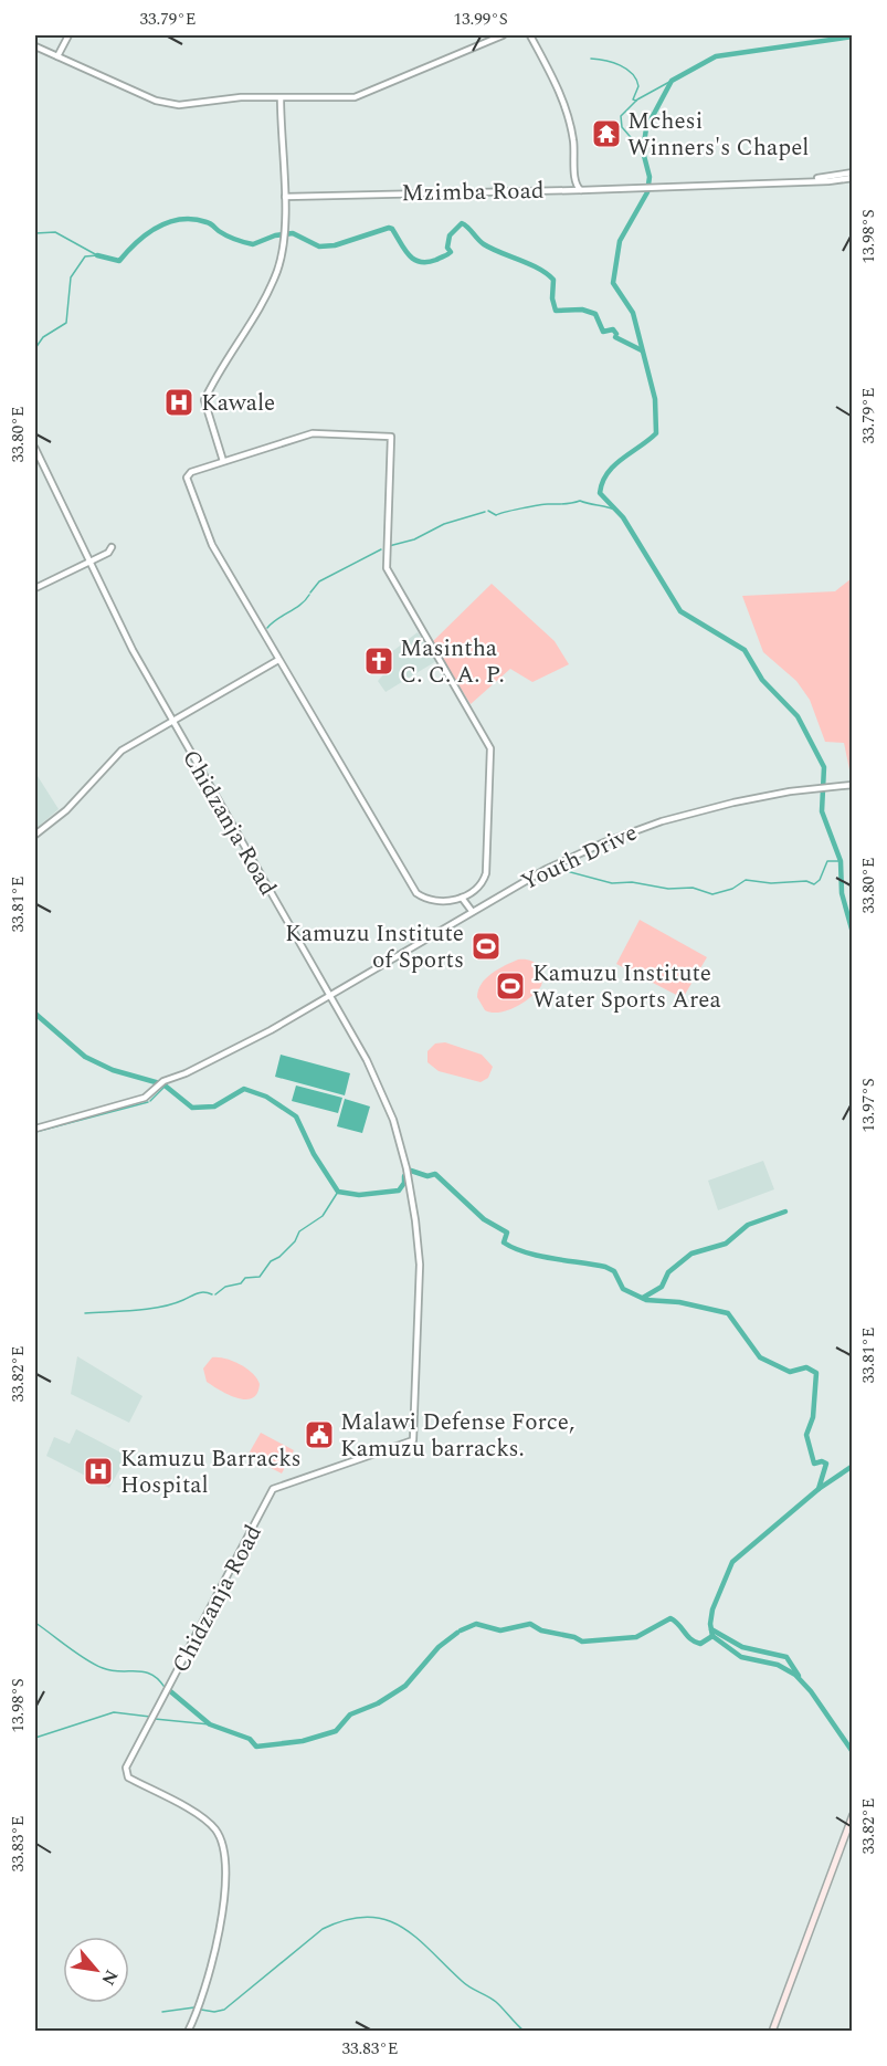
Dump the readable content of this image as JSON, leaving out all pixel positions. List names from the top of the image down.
{
  "streets": {
    "street": ["Mzimba Road", "Chidzanja Road", "Youth Drive"]
  },
  "crossings": [
    ["Chidzanja Road", "Youth Drive"]
  ],
  "places": {
    "temple": ["Mchesi Winners's Chapel"],
    "hospital": ["Kawale", "Kamuzu Barracks Hospital"],
    "church": ["Masintha C. C. A. P."],
    "sports": ["Kamuzu Institute of Sports", "Kamuzu Institute Water Sports Area"],
    "public building": ["Malawi Defense Force, Kamuzu barracks."]
  },
  "north": "bottom right",
  "coordinates": [
    "33.79°E",
    "13.99°S",
    "13.98°S",
    "33.80°E",
    "33.81°E",
    "13.97°S",
    "33.82°E",
    "33.83°E"
  ]
}
